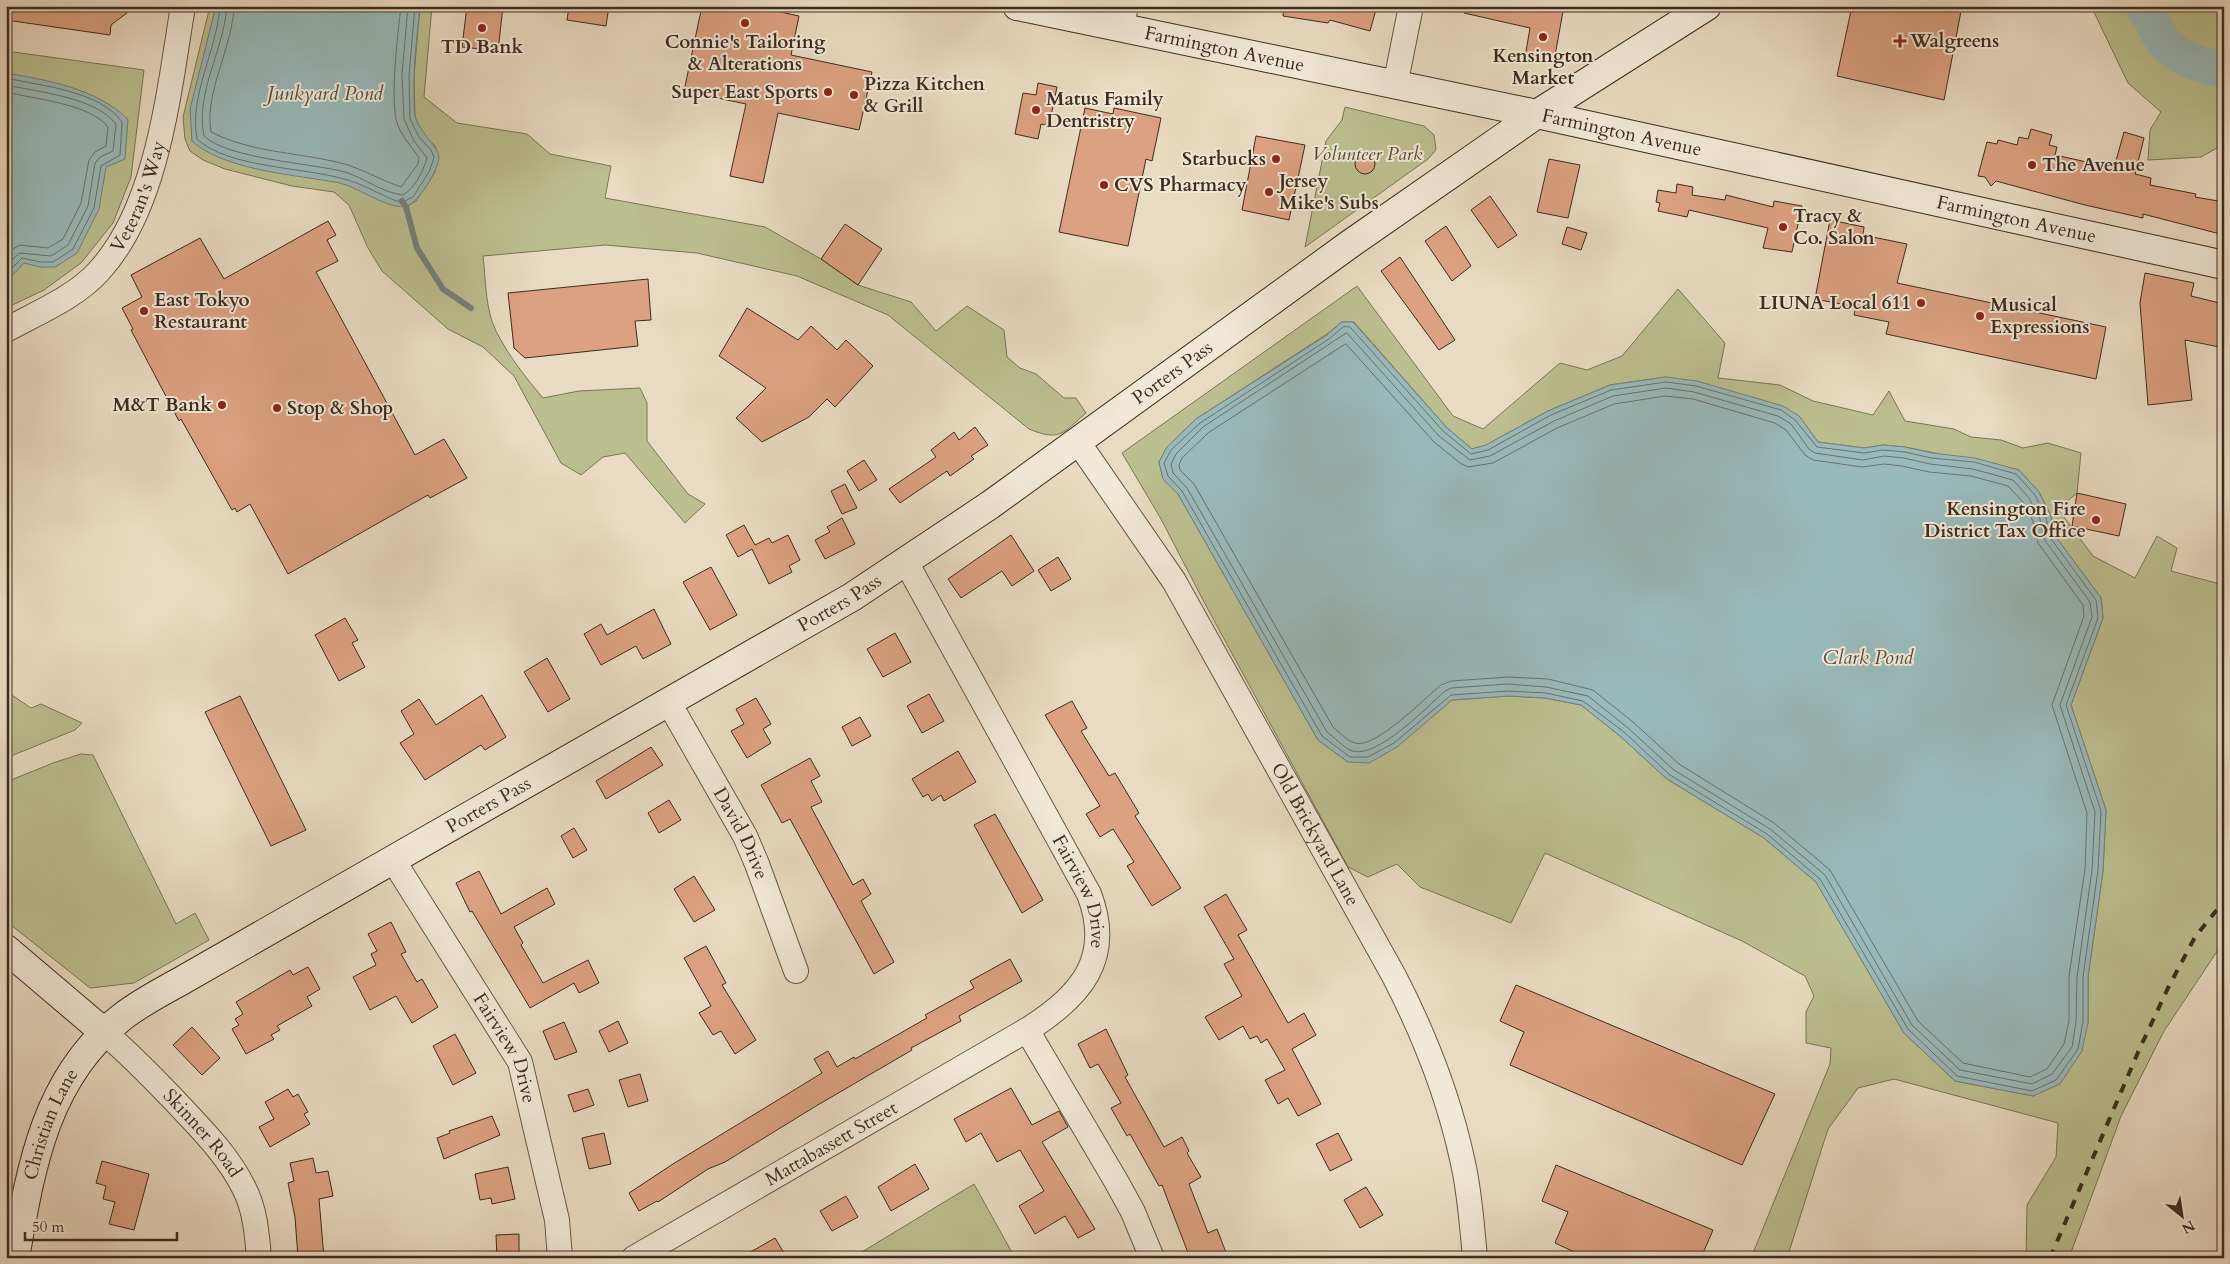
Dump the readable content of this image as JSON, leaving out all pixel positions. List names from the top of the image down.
{
  "streets": {
    "street": [
      "Farmington Avenue",
      "Veteran's Way",
      "Porters Pass",
      "David Drive",
      "Old Brickyard Lane",
      "Fairview Drive",
      "Christian Lane",
      "Skinner Road",
      "Mattabassett Street"
    ]
  },
  "crossings": [
    ["Farmington Avenue", "Porters Pass"],
    ["Porters Pass", "David Drive"],
    ["Porters Pass", "Old Brickyard Lane"],
    ["Porters Pass", "Fairview Drive"],
    ["Porters Pass", "Christian Lane"],
    ["Porters Pass", "Skinner Road"],
    ["Fairview Drive", "Mattabassett Street"],
    ["Christian Lane", "Skinner Road"]
  ],
  "water": ["Junkyard Pond", "Clark Pond"],
  "parks": ["Volunteer Park"],
  "places": {
    "other": [
      "Connie's Tailoring & Alterations",
      "TD Bank",
      "Kensington Market",
      "Super East Sports",
      "Pizza Kitchen & Grill",
      "Matus Family Dentristry",
      "Starbucks",
      "The Avenue",
      "CVS Pharmacy",
      "Jersey Mike's Subs",
      "Tracy & Co. Salon",
      "LIUNA Local 611",
      "East Tokyo Restaurant",
      "Musical Expressions",
      "M&T Bank",
      "Stop & Shop",
      "Kensington Fire District Tax Office"
    ],
    "health": ["Walgreens"]
  },
  "scale_bar": "50 m",
  "north": "bottom right"
}
